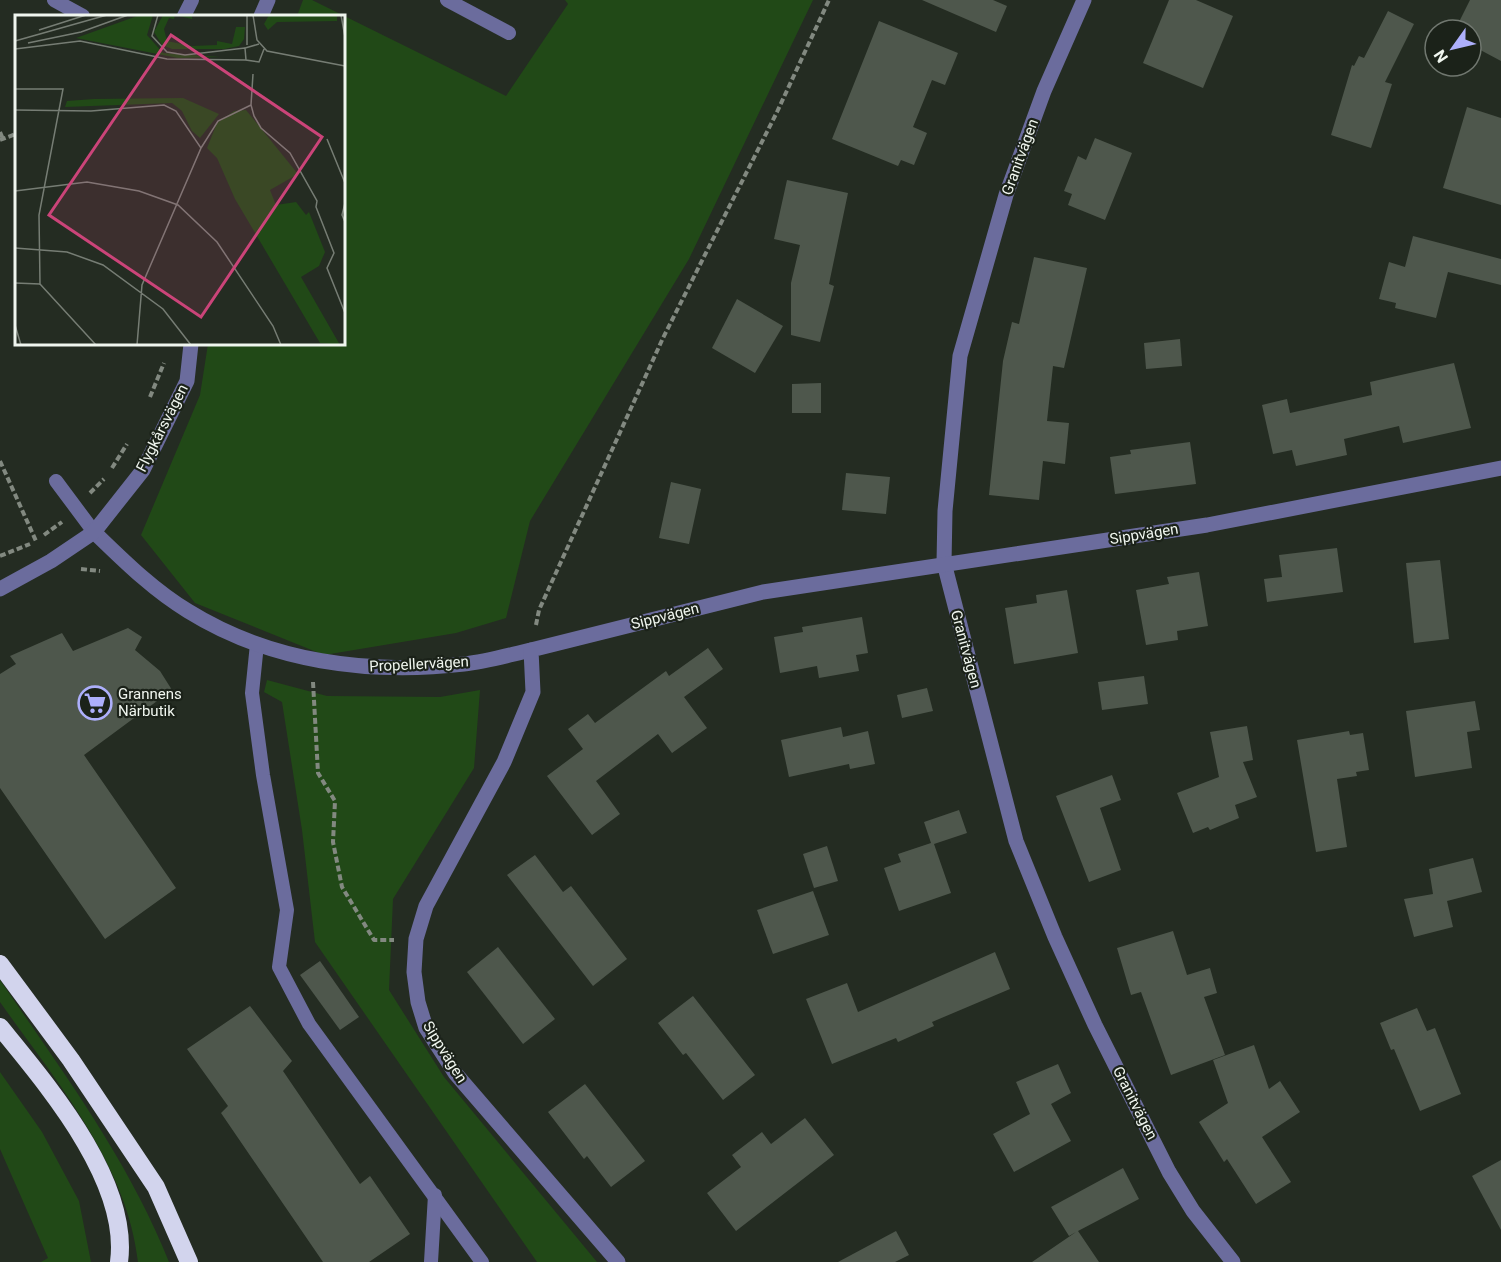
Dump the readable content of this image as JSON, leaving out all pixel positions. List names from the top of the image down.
{
  "streets": {
    "street": [
      "Granitvägen",
      "Flygkårsvägen",
      "Sippvägen",
      "Propellervägen"
    ]
  },
  "crossings": [
    ["Granitvägen", "Sippvägen"],
    ["Flygkårsvägen", "Propellervägen"],
    ["Sippvägen", "Propellervägen"]
  ],
  "places": {
    "supermarket": ["Grannens Närbutik"]
  },
  "north": "bottom left"
}
